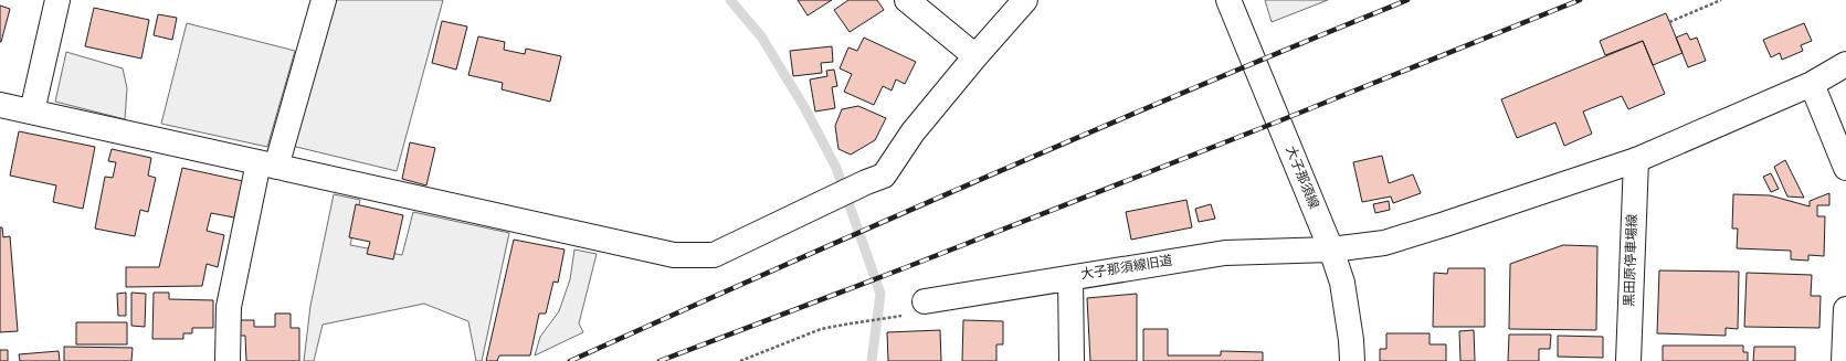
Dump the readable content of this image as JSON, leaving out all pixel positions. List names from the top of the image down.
{
  "streets": {
    "street": ["大子那須線", "黒田原停車場線", "大子那須線旧道"]
  },
  "crossings": [
    ["大子那須線", "大子那須線旧道"],
    ["黒田原停車場線", "大子那須線旧道"]
  ]
}
